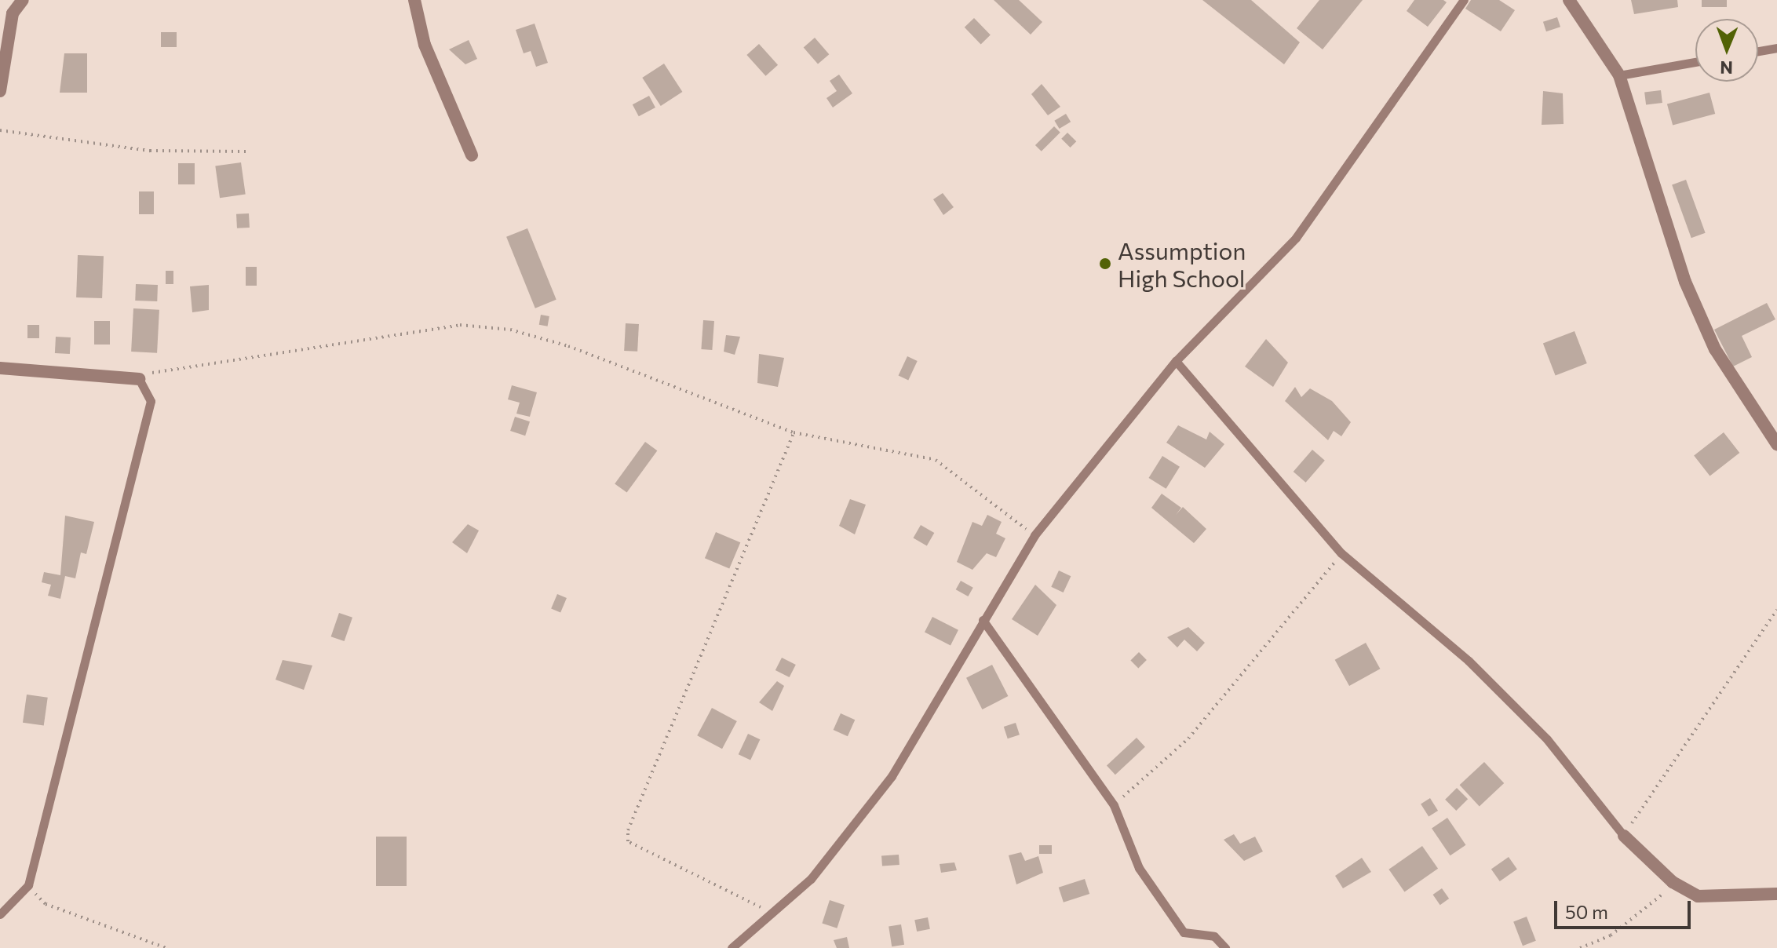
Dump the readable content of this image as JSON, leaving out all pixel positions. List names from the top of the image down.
{
  "places": ["Assumption High School"],
  "scale_bar": "50 m",
  "north": "bottom"
}
